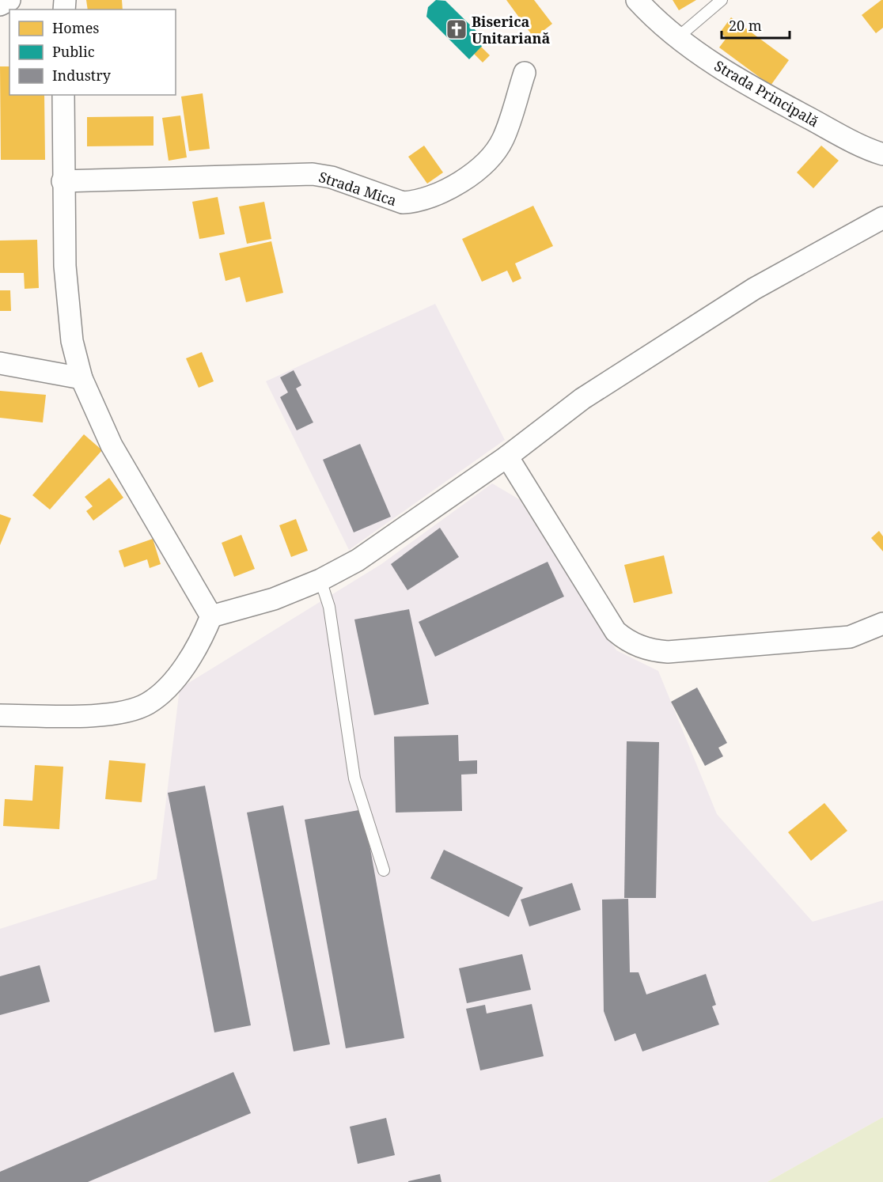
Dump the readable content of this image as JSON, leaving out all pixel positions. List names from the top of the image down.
{
  "streets": {
    "street": ["Strada Principală", "Strada Mica"]
  },
  "places": {
    "church": ["Biserica Unitariană"]
  },
  "legend": ["Homes", "Public", "Industry"],
  "scale_bar": "20 m"
}
